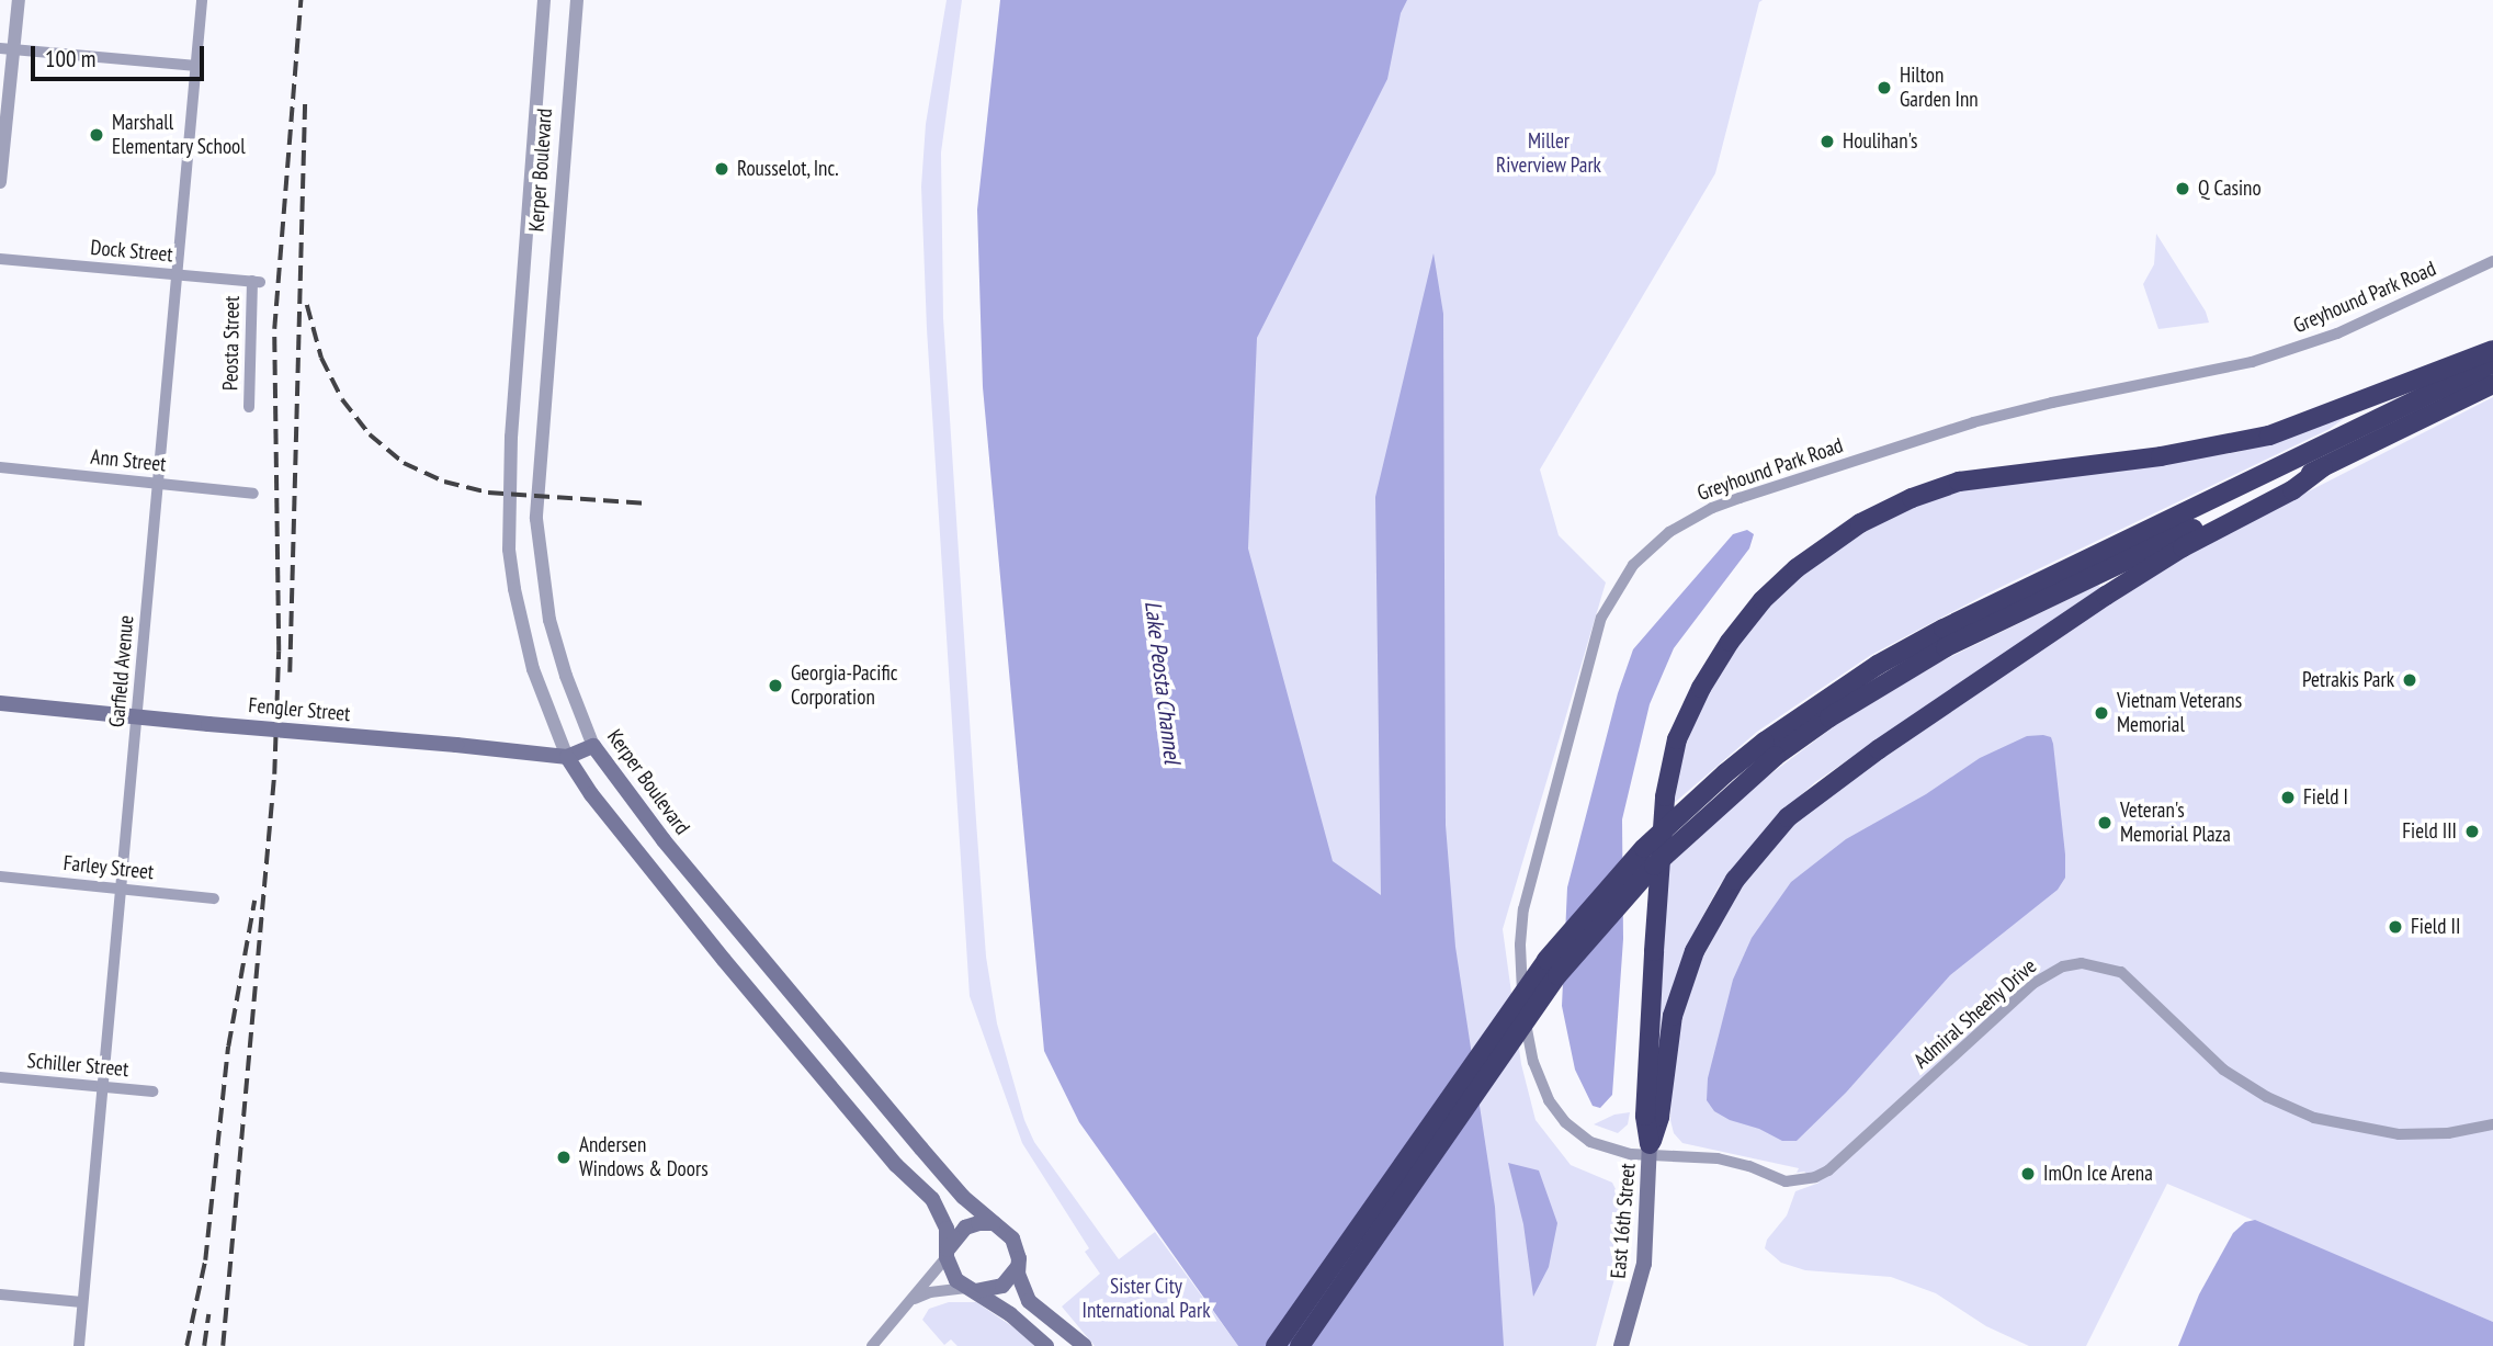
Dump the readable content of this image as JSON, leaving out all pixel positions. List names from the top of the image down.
{
  "streets": {
    "main road": ["Kerper Boulevard", "Fengler Street", "East 16th Street"],
    "street": [
      "Dock Street",
      "Greyhound Park Road",
      "Peosta Street",
      "Ann Street",
      "Garfield Avenue",
      "Farley Street",
      "Admiral Sheehy Drive",
      "Schiller Street"
    ]
  },
  "crossings": [
    ["Kerper Boulevard", "Fengler Street"],
    ["Dock Street", "Peosta Street"],
    ["Dock Street", "Garfield Avenue"],
    ["Greyhound Park Road", "Admiral Sheehy Drive"],
    ["Greyhound Park Road", "East 16th Street"],
    ["Ann Street", "Garfield Avenue"],
    ["Garfield Avenue", "Fengler Street"],
    ["Garfield Avenue", "Farley Street"],
    ["Garfield Avenue", "Schiller Street"],
    ["Admiral Sheehy Drive", "East 16th Street"]
  ],
  "water": ["Lake Peosta Channel"],
  "parks": ["Miller Riverview Park", "Sister City International Park"],
  "places": [
    "Hilton Garden Inn",
    "Marshall Elementary School",
    "Houlihan's",
    "Rousselot, Inc.",
    "Q Casino",
    "Petrakis Park",
    "Georgia-Pacific Corporation",
    "Vietnam Veterans Memorial",
    "Field I",
    "Veteran's Memorial Plaza",
    "Field III",
    "Field II",
    "Andersen Windows & Doors",
    "ImOn Ice Arena"
  ],
  "scale_bar": "100 m"
}
